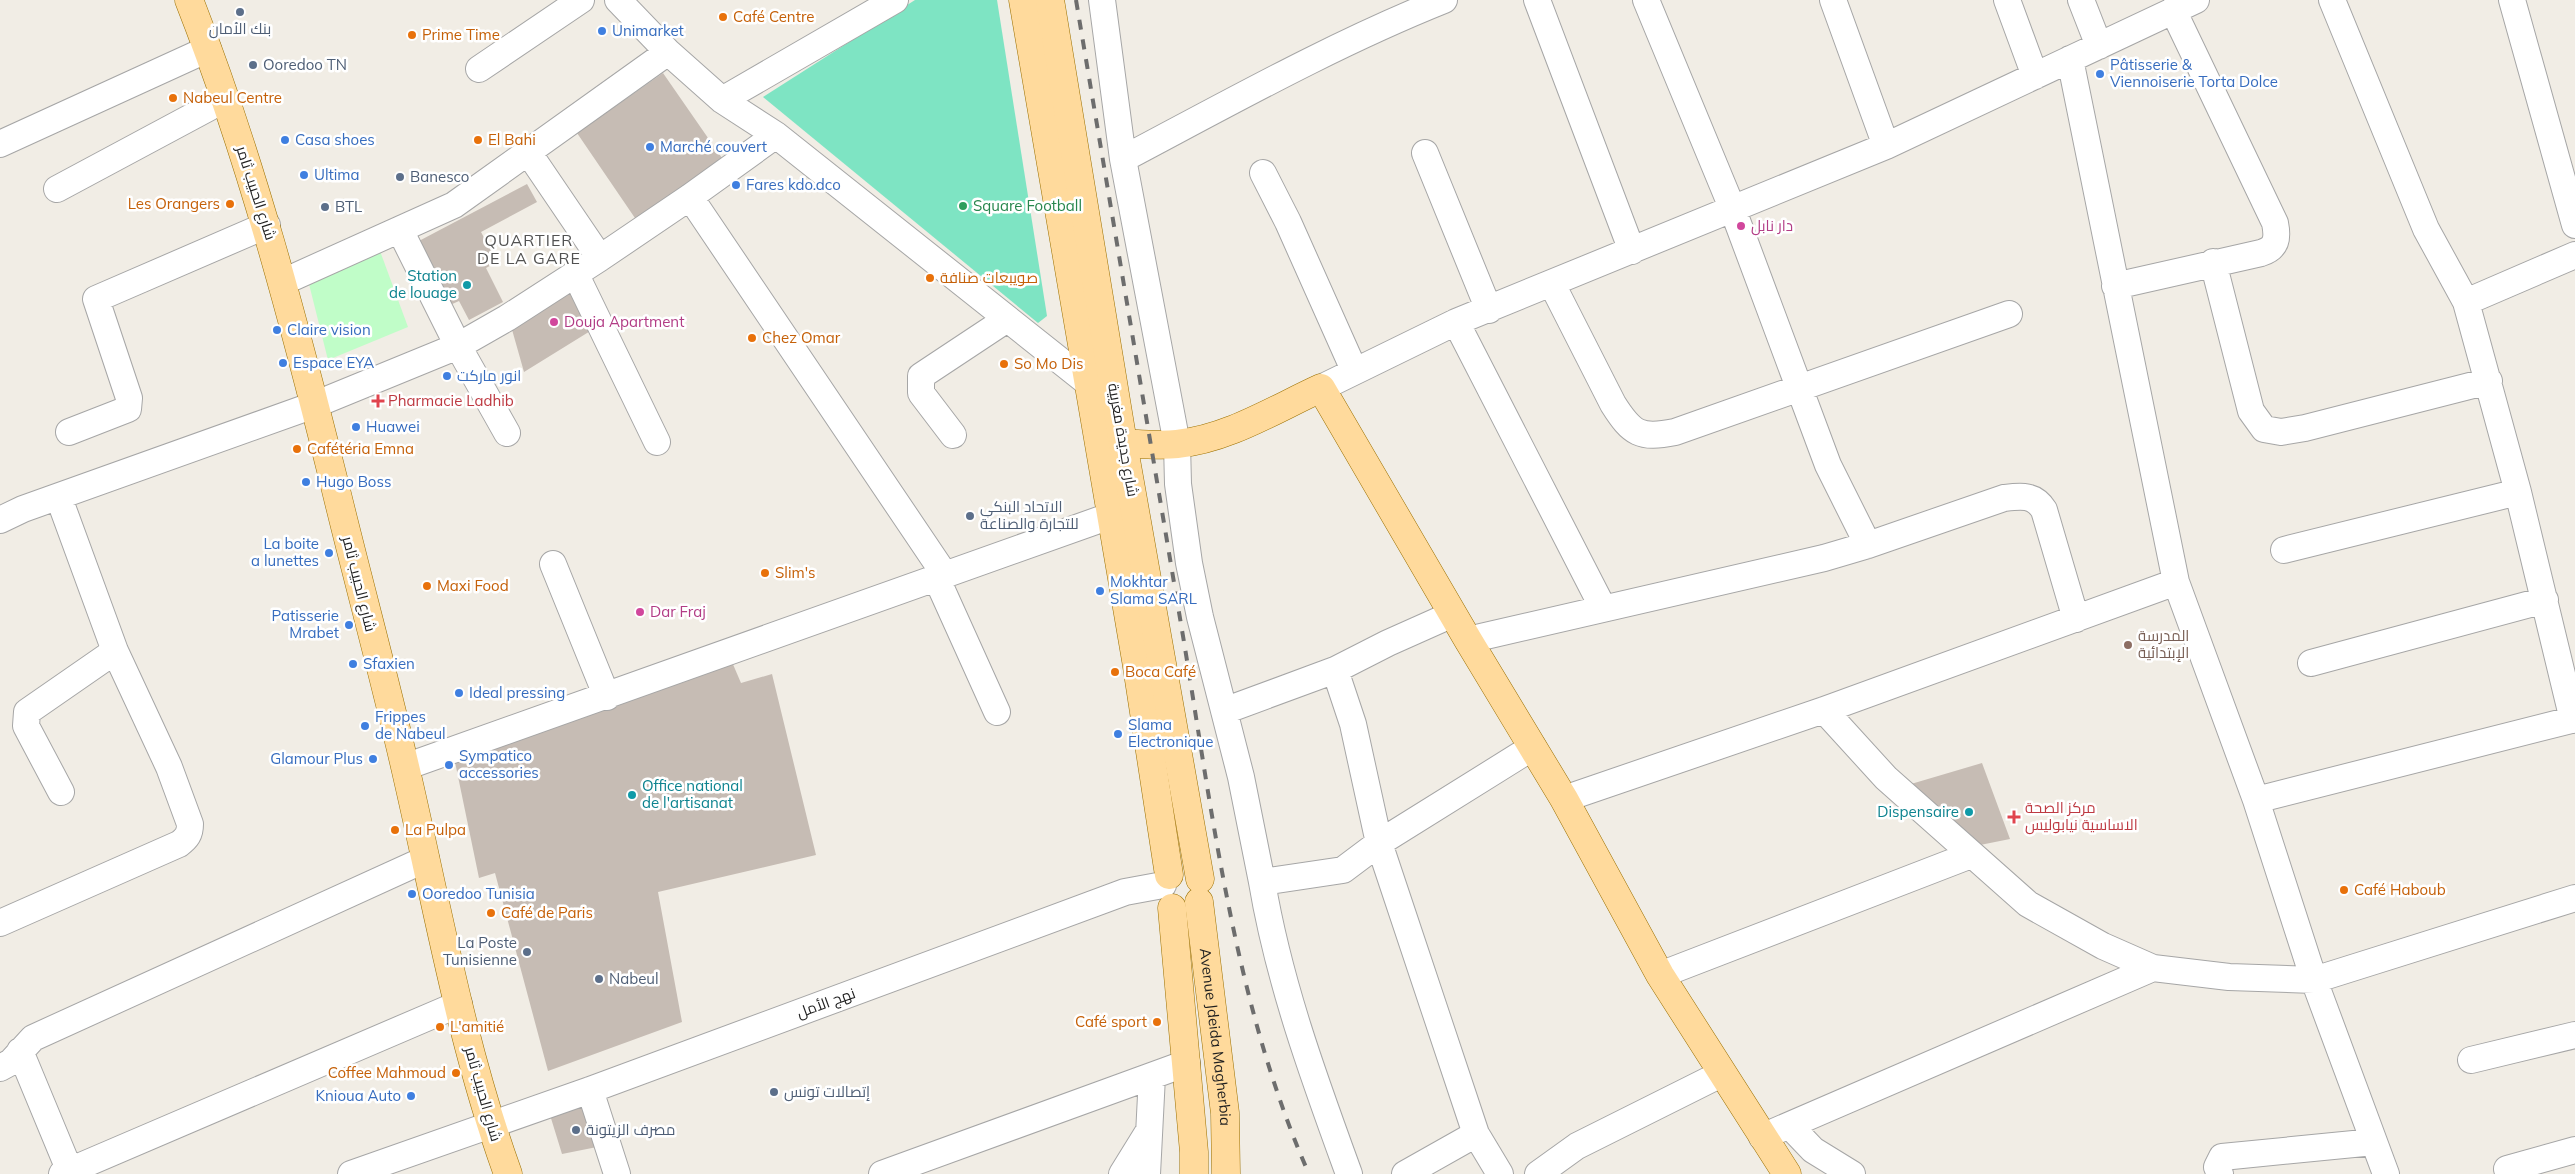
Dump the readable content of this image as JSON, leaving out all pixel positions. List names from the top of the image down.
{
  "streets": {
    "main road": ["شارع الحبيب ثامر", "شارع جديدة مغربية", "Avenue Jdeida Magherbia"],
    "street": ["نهج الأمل"]
  },
  "crossings": [
    ["شارع الحبيب ثامر", "نهج الأمل"],
    ["شارع جديدة مغربية", "نهج الأمل"],
    ["شارع جديدة مغربية", "Avenue Jdeida Magherbia"],
    ["نهج الأمل", "Avenue Jdeida Magherbia"]
  ],
  "districts": ["QUARTIER DE LA GARE"],
  "places": {
    "other": [
      "بنك الأمان",
      "Café Centre",
      "Unimarket",
      "Prime Time",
      "Ooredoo TN",
      "Pâtisserie & Viennoiserie Torta Dolce",
      "Nabeul Centre",
      "Casa shoes",
      "El Bahi",
      "Marché couvert",
      "Ultima",
      "Banesco",
      "Fares kdo.dco",
      "Les Orangers",
      "Square Football",
      "BTL",
      "دار نابل",
      "صويبعات صنافة",
      "Station de louage",
      "Douja Apartment",
      "Claire vision",
      "Chez Omar",
      "Espace EYA",
      "So Mo Dis",
      "انور ماركت",
      "Huawei",
      "Cafétéria Emna",
      "Hugo Boss",
      "الاتحاد البنكي للتجارة والصناعة",
      "La boite a lunettes",
      "Slim's",
      "Maxi Food",
      "Mokhtar Slama SARL",
      "Dar Fraj",
      "Patisserie Mrabet",
      "المدرسة الإبتدائية",
      "Sfaxien",
      "Boca Café",
      "Ideal pressing",
      "Frippes de Nabeul",
      "Slama Electronique",
      "Glamour Plus",
      "Sympatico accessories",
      "Office national de l'artisanat",
      "Dispensaire",
      "La Pulpa",
      "Café Haboub",
      "Ooredoo Tunisia",
      "Café de Paris",
      "La Poste Tunisienne",
      "Nabeul",
      "Café sport",
      "L'amitié",
      "Coffee Mahmoud",
      "إتصالات تونس",
      "Knioua Auto",
      "مصرف الزيتونة"
    ],
    "health": ["Pharmacie Ladhib", "مركز الصحة الاساسية نيابوليس"]
  }
}
